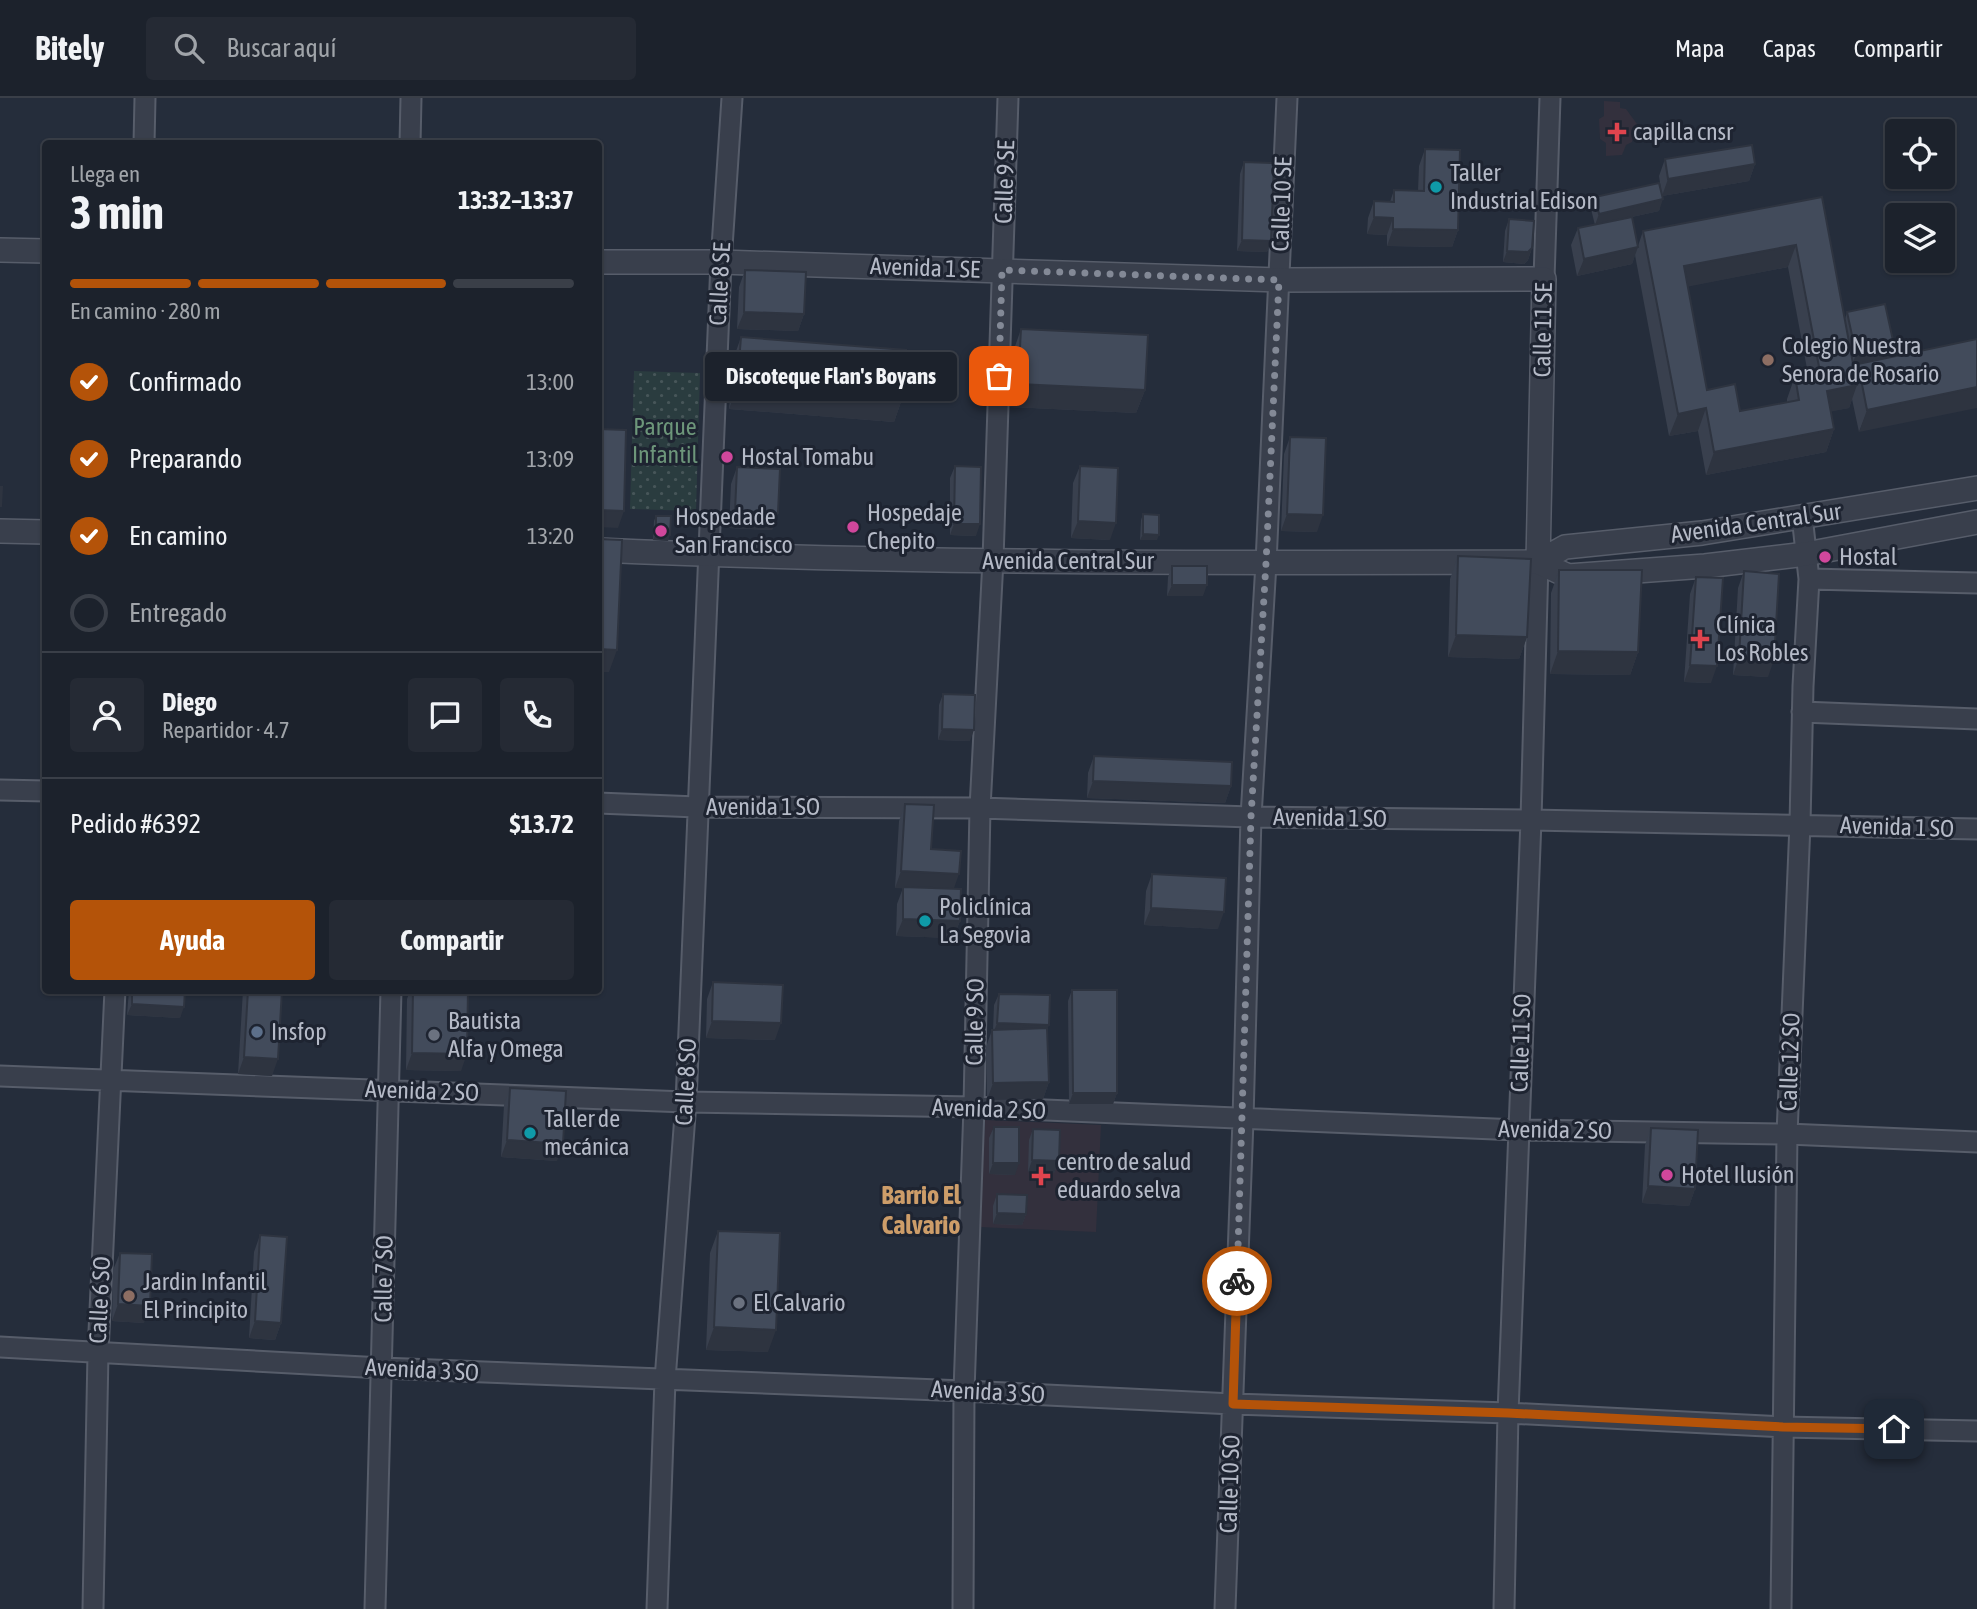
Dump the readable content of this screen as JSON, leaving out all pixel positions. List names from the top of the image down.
{
  "streets": {
    "street": [
      "Calle 9 SE",
      "Calle 10 SE",
      "Avenida 1 SE",
      "Calle 8 SE",
      "Calle 11 SE",
      "Avenida Central Sur",
      "Avenida 1 SO",
      "Calle 9 SO",
      "Calle 11 SO",
      "Calle 12 SO",
      "Calle 8 SO",
      "Avenida 2 SO",
      "Calle 7 SO",
      "Calle 6 SO",
      "Avenida 3 SO",
      "Calle 10 SO"
    ]
  },
  "crossings": [
    ["Calle 9 SE", "Avenida 1 SE"],
    ["Calle 9 SE", "Avenida Central Sur"],
    ["Calle 9 SE", "Calle 9 SO"],
    ["Calle 10 SE", "Avenida 1 SE"],
    ["Calle 10 SE", "Avenida Central Sur"],
    ["Calle 10 SE", "Calle 10 SO"],
    ["Avenida 1 SE", "Calle 8 SE"],
    ["Avenida 1 SE", "Calle 11 SE"],
    ["Calle 8 SE", "Avenida Central Sur"],
    ["Calle 8 SE", "Calle 8 SO"],
    ["Calle 11 SE", "Avenida Central Sur"],
    ["Calle 11 SE", "Calle 11 SO"],
    ["Avenida Central Sur", "Calle 9 SO"],
    ["Avenida Central Sur", "Calle 11 SO"],
    ["Avenida Central Sur", "Calle 12 SO"],
    ["Avenida Central Sur", "Calle 8 SO"],
    ["Avenida Central Sur", "Calle 10 SO"],
    ["Avenida 1 SO", "Calle 9 SO"],
    ["Avenida 1 SO", "Calle 11 SO"],
    ["Avenida 1 SO", "Calle 12 SO"],
    ["Avenida 1 SO", "Calle 8 SO"],
    ["Avenida 1 SO", "Calle 10 SO"],
    ["Calle 9 SO", "Avenida 2 SO"],
    ["Calle 9 SO", "Avenida 3 SO"],
    ["Calle 11 SO", "Avenida 2 SO"],
    ["Calle 11 SO", "Avenida 3 SO"],
    ["Calle 12 SO", "Avenida 2 SO"],
    ["Calle 12 SO", "Avenida 3 SO"],
    ["Calle 8 SO", "Avenida 2 SO"],
    ["Calle 8 SO", "Avenida 3 SO"],
    ["Avenida 2 SO", "Calle 7 SO"],
    ["Avenida 2 SO", "Calle 6 SO"],
    ["Avenida 2 SO", "Calle 10 SO"],
    ["Calle 7 SO", "Avenida 3 SO"],
    ["Calle 6 SO", "Avenida 3 SO"],
    ["Avenida 3 SO", "Calle 10 SO"]
  ],
  "districts": ["Barrio El Calvario"],
  "parks": ["Parque Infantil"],
  "places": {
    "health": ["capilla cnsr", "Clínica Los Robles", "centro de salud eduardo selva"],
    "other": [
      "Taller Industrial Edison",
      "Colegio Nuestra Senora de Rosario",
      "Discoteque Flan's Boyans",
      "Hostal Tomabu",
      "Hospedaje Chepito",
      "Hospedade San Francisco",
      "Hostal",
      "Policlínica La Segovia",
      "Insfop",
      "Bautista Alfa y Omega",
      "Taller de mecánica",
      "Hotel Ilusión",
      "Jardin Infantil El Principito",
      "El Calvario"
    ]
  },
  "page": {
    "header": "Bitely",
    "search": "Buscar aquí",
    "nav": ["Mapa", "Capas", "Compartir"],
    "heading": ["3 min", "Llega en", "13:32–13:37"],
    "panel": [
      "Diego",
      "Repartidor · 4.7",
      "Pedido #6392",
      "$13.72"
    ],
    "bar": "En camino · 280 m",
    "list": [
      ["Confirmado", "13:00"],
      ["Preparando", "13:09"],
      ["En camino", "13:20"],
      "Entregado"
    ],
    "bubble": "Discoteque Flan's Boyans",
    "buttons": ["Ayuda", "Compartir"]
  }
}
